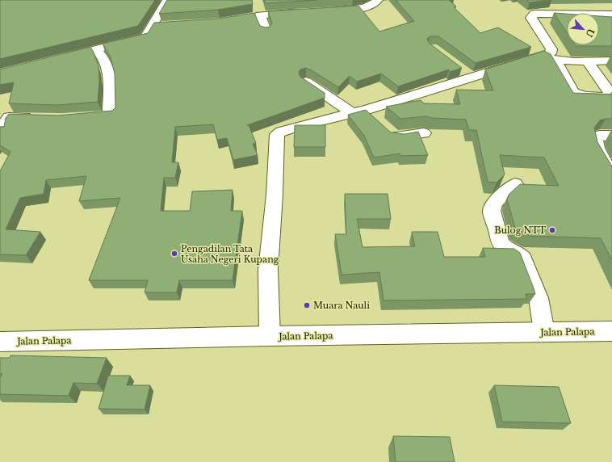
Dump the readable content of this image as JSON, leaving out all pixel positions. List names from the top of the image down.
{
  "streets": {
    "street": ["Jalan Palapa"]
  },
  "places": ["Bulog NTT", "Pengadilan Tata Usaha Negeri Kupang", "Muara Nauli"],
  "north": "bottom right"
}
